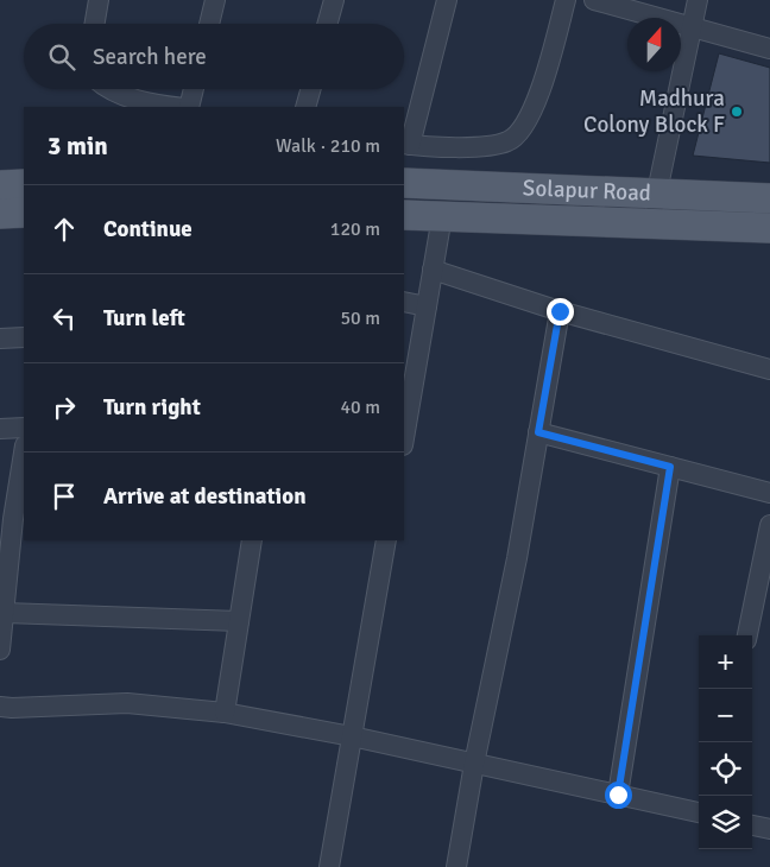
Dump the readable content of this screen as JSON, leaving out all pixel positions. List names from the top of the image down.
{
  "streets": {
    "main road": ["Solapur Road"]
  },
  "places": ["Madhura Colony Block F"],
  "north": "top",
  "page": {
    "search": "Search here",
    "heading": ["3 min", "Walk · 210 m"],
    "list": [
      ["Continue", "120 m"],
      ["Turn left", "50 m"],
      ["Turn right", "40 m"],
      "Arrive at destination"
    ],
    "map_buttons": ["+", "−"]
  }
}
